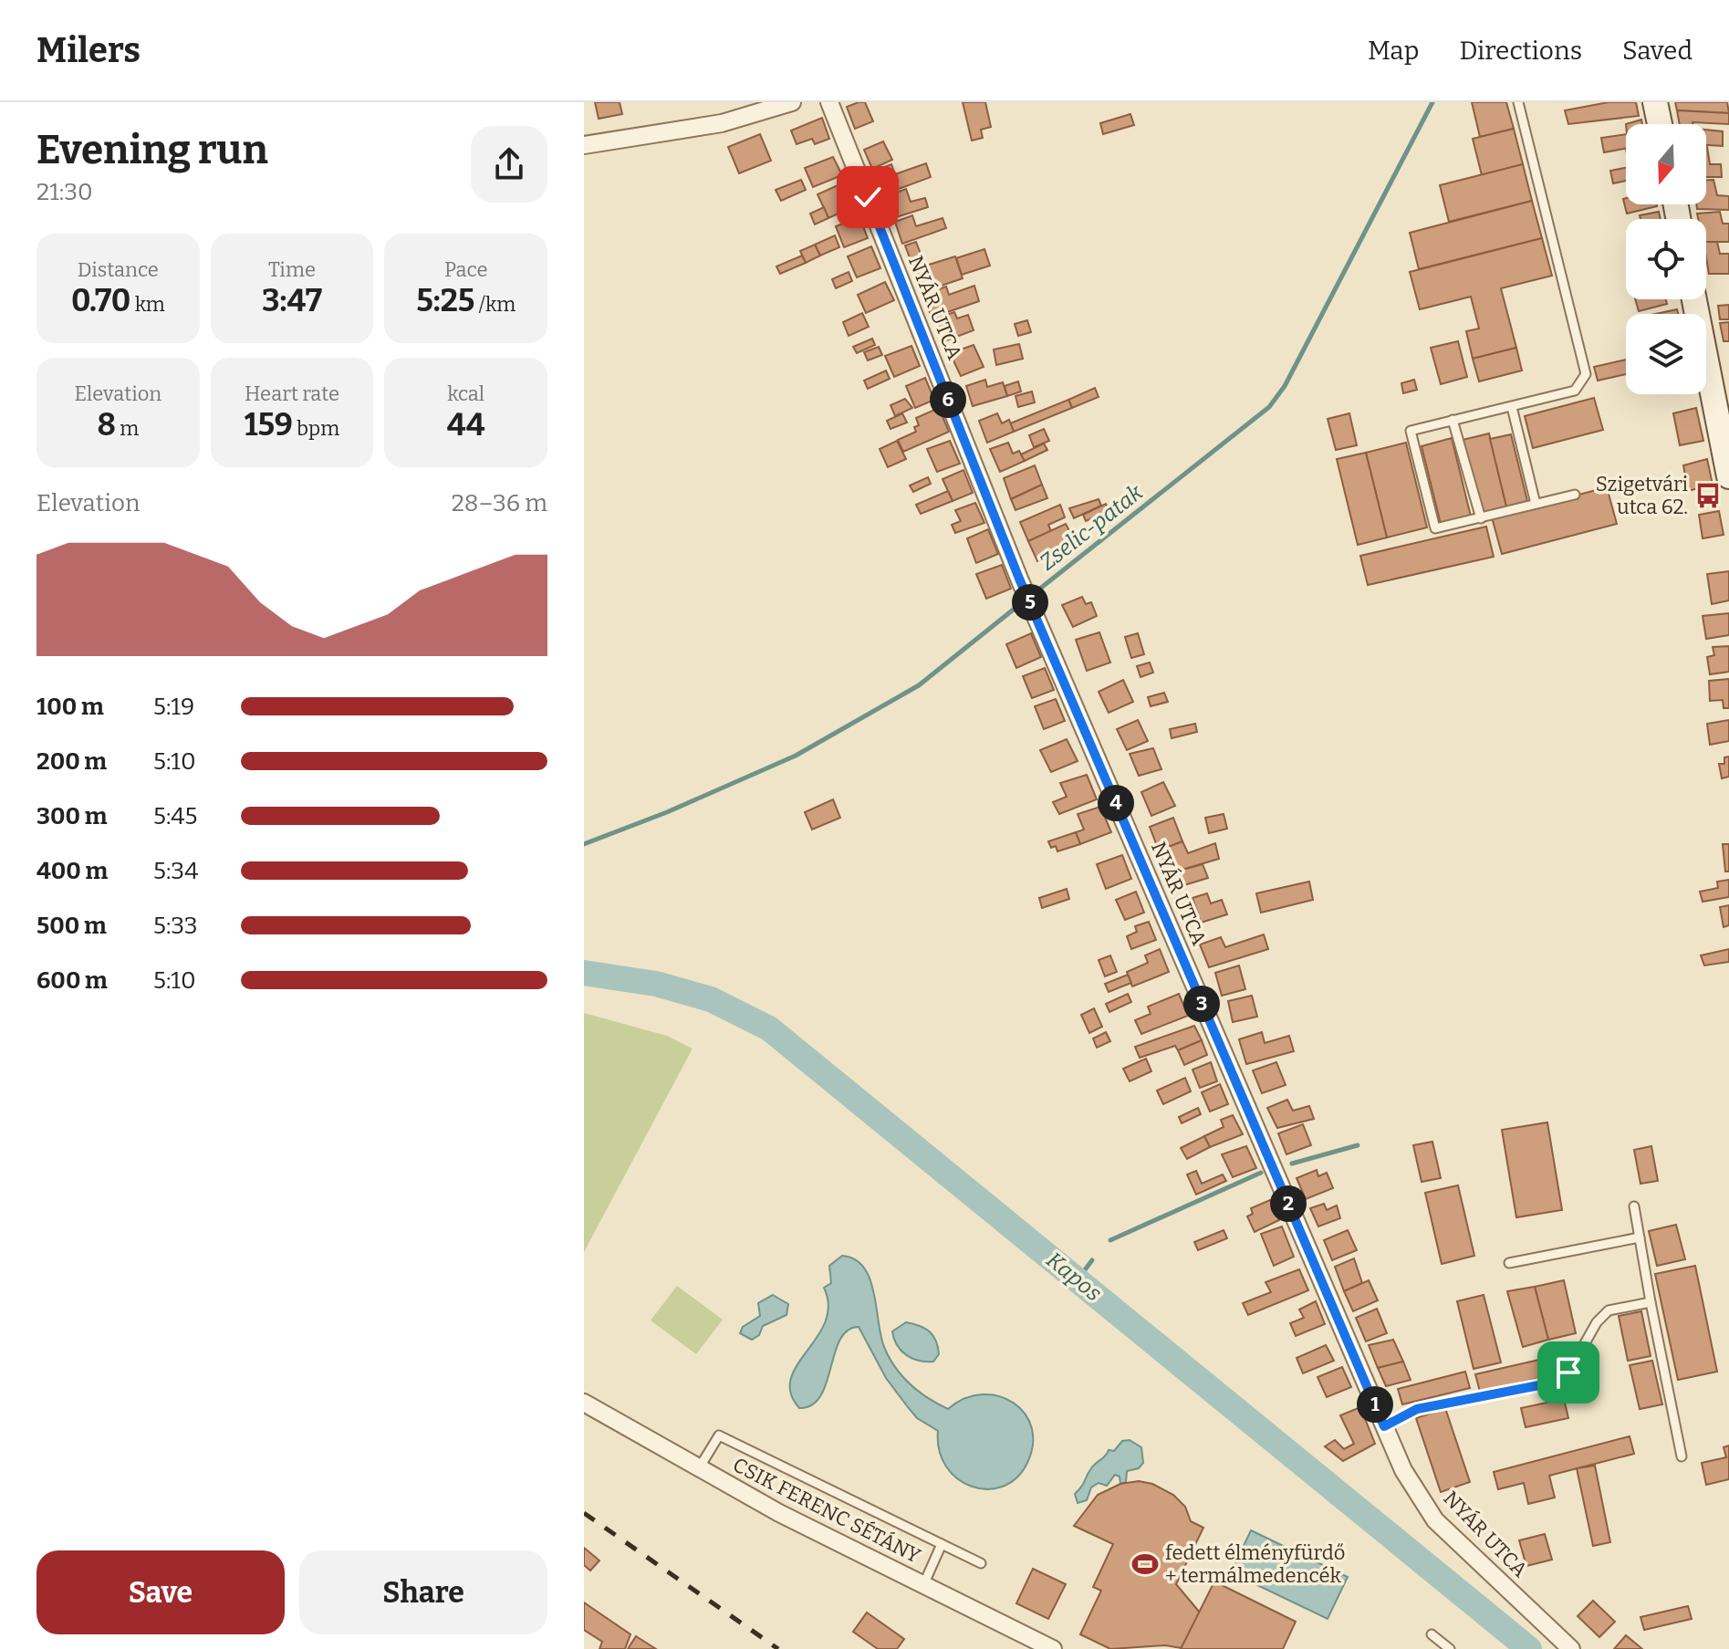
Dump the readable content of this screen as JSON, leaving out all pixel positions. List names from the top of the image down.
{
  "streets": {
    "street": ["NYÁR UTCA", "CSIK FERENC SÉTÁNY"]
  },
  "water": ["Zselic-patak", "Kapos"],
  "places": {
    "bus stop": ["Szigetvári utca 62."],
    "sports": ["fedett élményfürdő + termálmedencék"]
  },
  "north": "bottom",
  "page": {
    "header": "Milers",
    "nav": ["Map", "Directions", "Saved"],
    "heading": ["Evening run", "21:30"],
    "stats": [
      ["Distance", "0.70 km"],
      ["Time", "3:47"],
      ["Pace", "5:25 /km"],
      ["Elevation", "8 m"],
      ["Heart rate", "159 bpm"],
      ["kcal", "44"]
    ],
    "pins": [
      "6",
      "5",
      "4",
      "3",
      "2",
      "1"
    ],
    "chart": ["Elevation", "28–36 m"],
    "list": [
      {
        "name": "100 m",
        "note": "5:19"
      },
      {
        "name": "200 m",
        "note": "5:10"
      },
      {
        "name": "300 m",
        "note": "5:45"
      },
      {
        "name": "400 m",
        "note": "5:34"
      },
      {
        "name": "500 m",
        "note": "5:33"
      },
      {
        "name": "600 m",
        "note": "5:10"
      }
    ],
    "buttons": ["Save", "Share"]
  }
}
